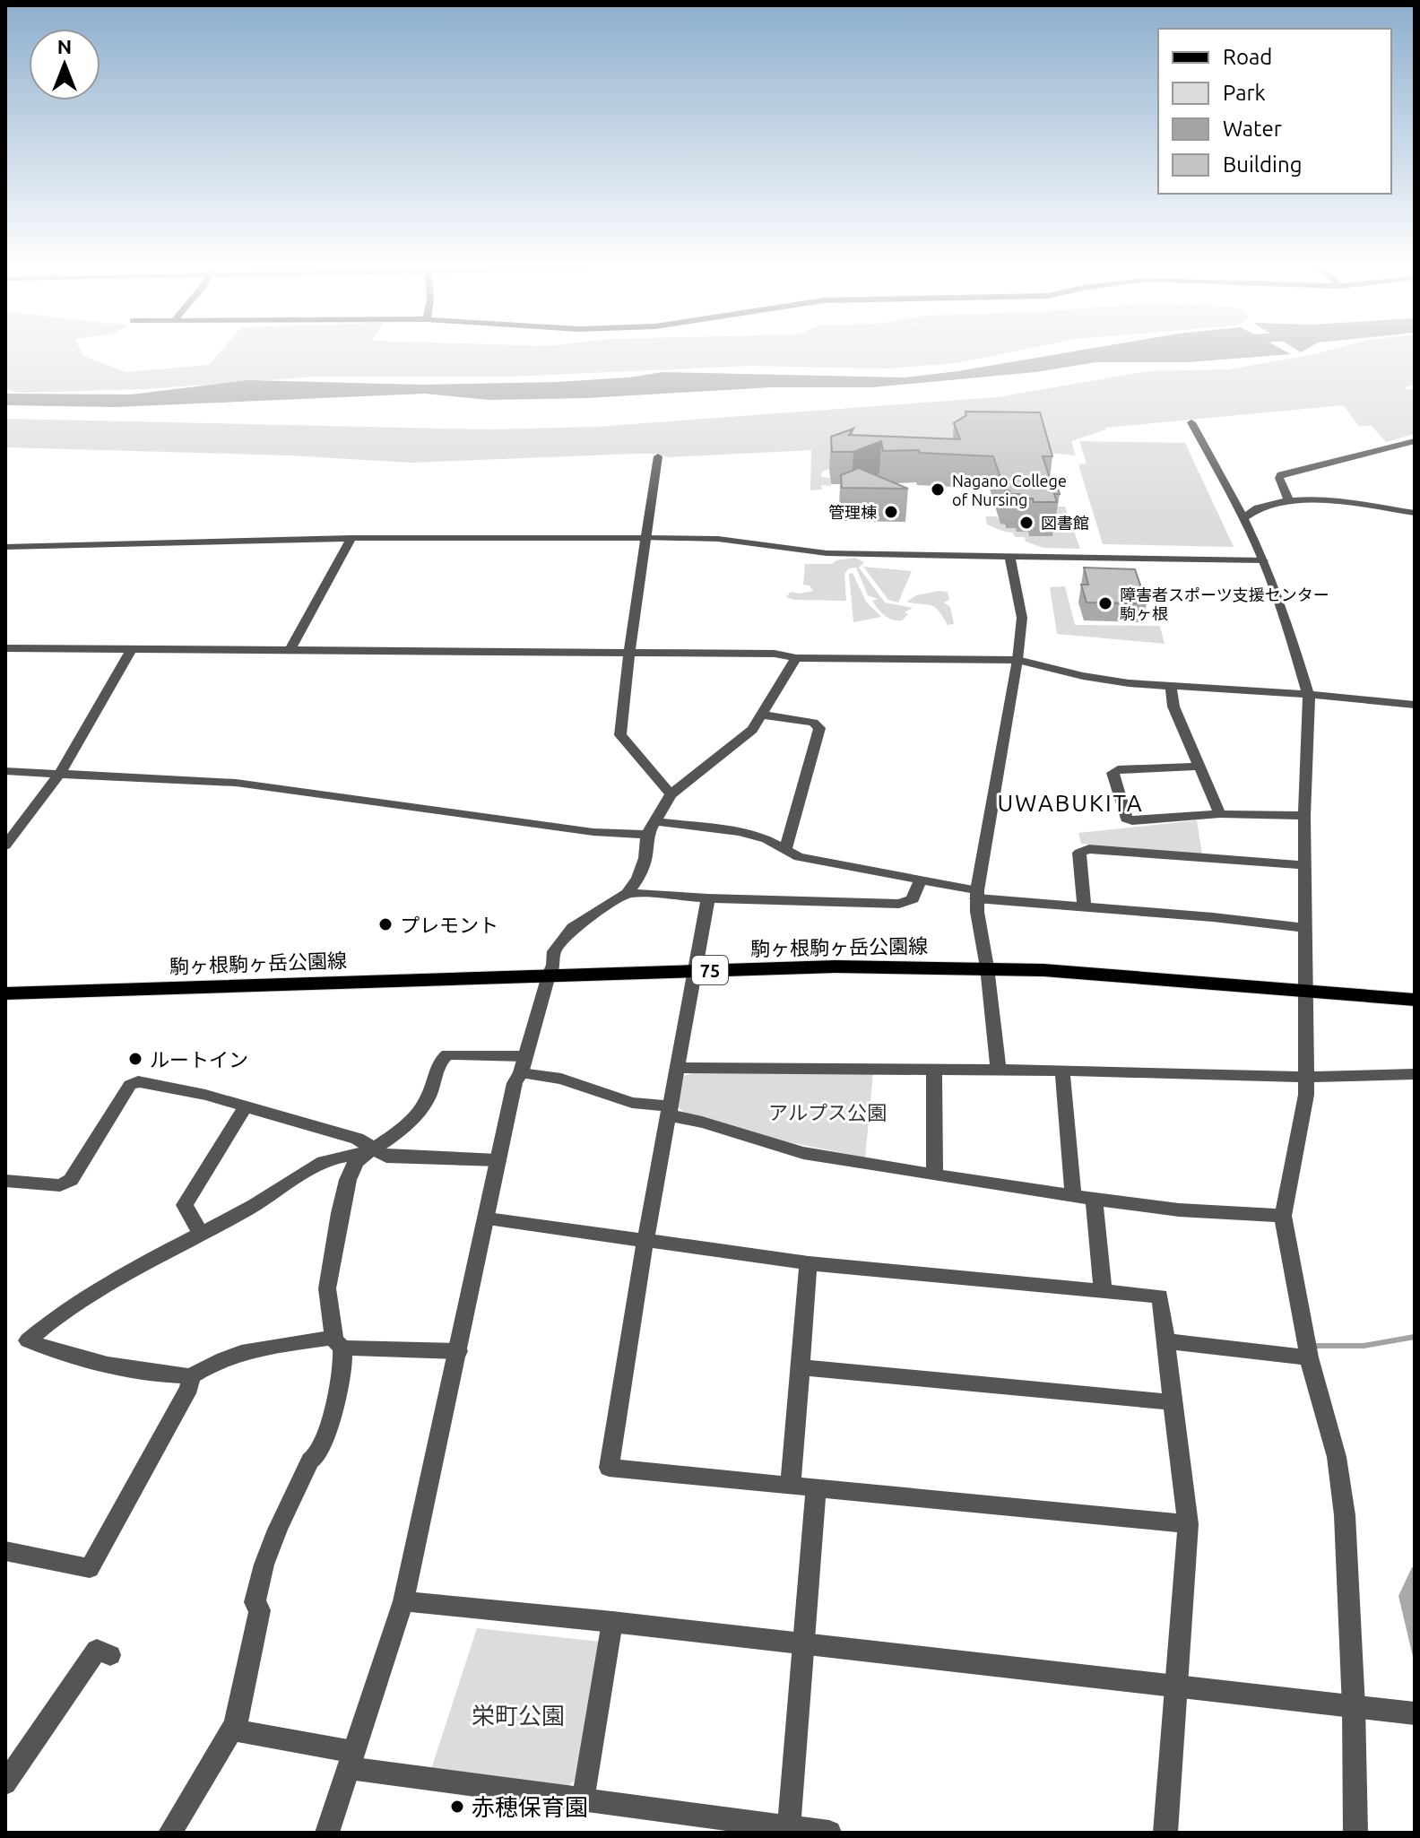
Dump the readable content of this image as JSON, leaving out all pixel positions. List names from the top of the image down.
{
  "streets": {
    "main road": ["駒ヶ根駒ヶ岳公園線", "75"]
  },
  "districts": ["UWABUKITA"],
  "parks": ["アルプス公園", "栄町公園"],
  "places": [
    "Nagano College of Nursing",
    "管理棟",
    "図書館",
    "障害者スポーツ支援センター 駒ヶ根",
    "プレモント",
    "ルートイン",
    "赤穂保育園"
  ],
  "legend": [
    "Road",
    "Park",
    "Water",
    "Building"
  ],
  "north": "top"
}
